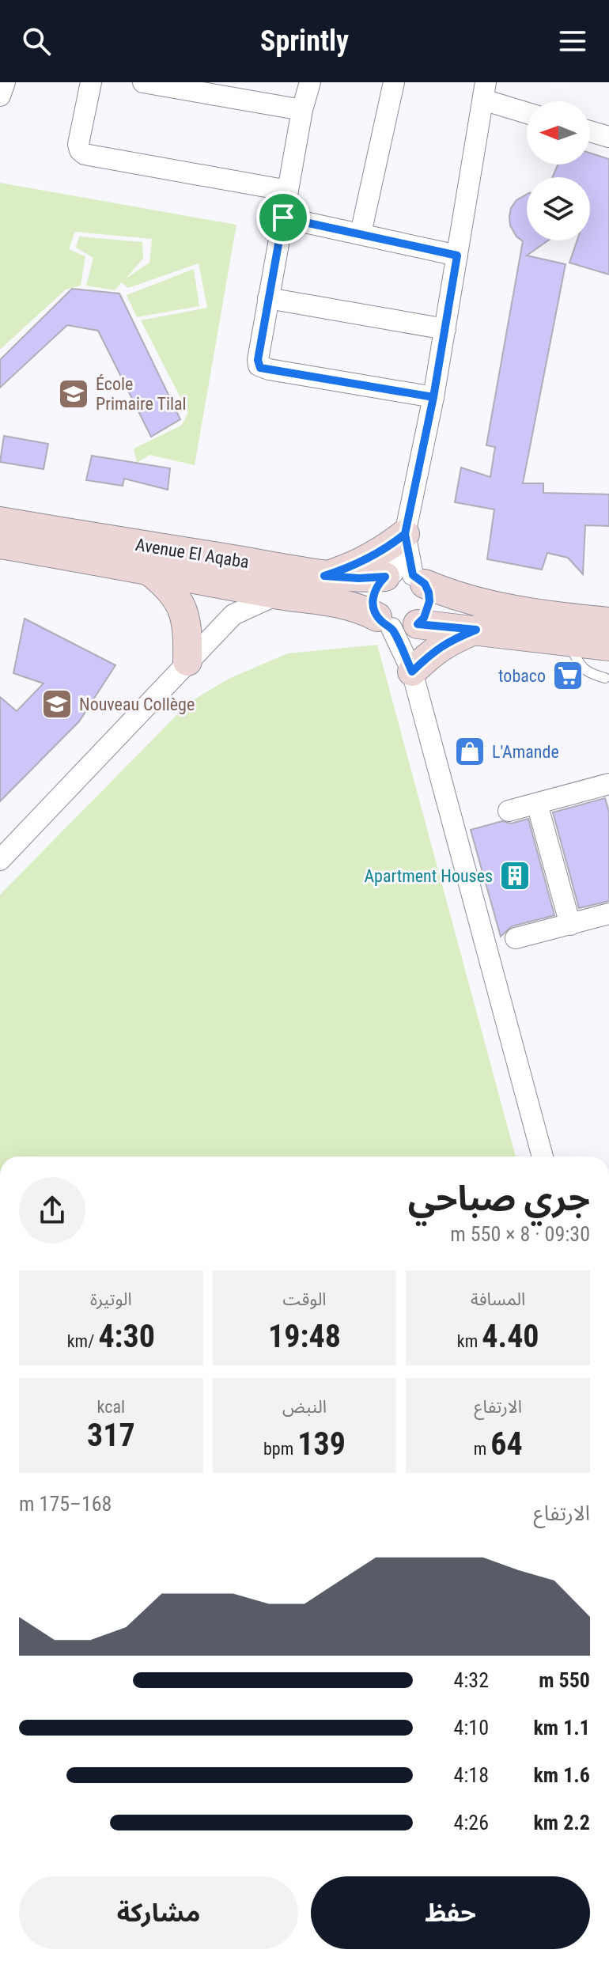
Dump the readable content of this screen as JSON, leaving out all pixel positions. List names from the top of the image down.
{
  "streets": {
    "main road": ["Avenue El Aqaba"]
  },
  "places": {
    "school or university": ["École Primaire Tilal", "Nouveau Collège"],
    "supermarket": ["tobaco"],
    "shop": ["L'Amande"],
    "building": ["Apartment Houses"]
  },
  "north": "left",
  "page": {
    "header": "Sprintly",
    "heading": ["جري صباحي", "09:30 · 8 × 550 m"],
    "stats": [
      ["المسافة", "4.40 km"],
      ["الوقت", "19:48"],
      ["الوتيرة", "4:30 /km"],
      ["الارتفاع", "64 m"],
      ["النبض", "139 bpm"],
      ["kcal", "317"]
    ],
    "chart": ["الارتفاع", "168–175 m"],
    "list": [
      {
        "name": "550 m",
        "note": "4:32"
      },
      {
        "name": "1.1 km",
        "note": "4:10"
      },
      {
        "name": "1.6 km",
        "note": "4:18"
      },
      {
        "name": "2.2 km",
        "note": "4:26"
      }
    ],
    "buttons": ["حفظ", "مشاركة"]
  }
}
